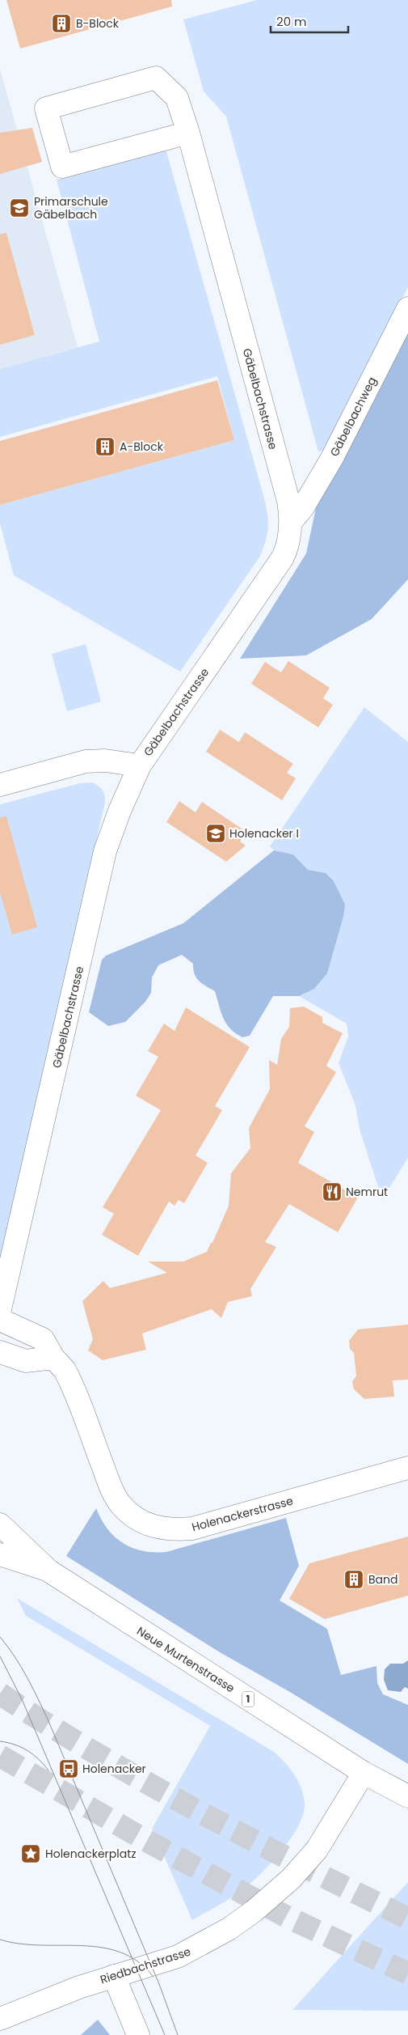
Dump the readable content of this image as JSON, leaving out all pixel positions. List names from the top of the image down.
{
  "streets": {
    "street": [
      "Gäbelbachstrasse",
      "Gäbelbachweg",
      "Holenackerstrasse",
      "Neue Murtenstrasse",
      "1",
      "Riedbachstrasse"
    ]
  },
  "crossings": [
    ["Gäbelbachstrasse", "Gäbelbachweg"],
    ["Neue Murtenstrasse", "Riedbachstrasse"]
  ],
  "places": {
    "building": ["B-Block", "A-Block", "Band"],
    "school or university": ["Primarschule Gäbelbach", "Holenacker I"],
    "restaurant": ["Nemrut"],
    "bus stop": ["Holenacker"],
    "place": ["Holenackerplatz"]
  },
  "scale_bar": "20 m"
}
